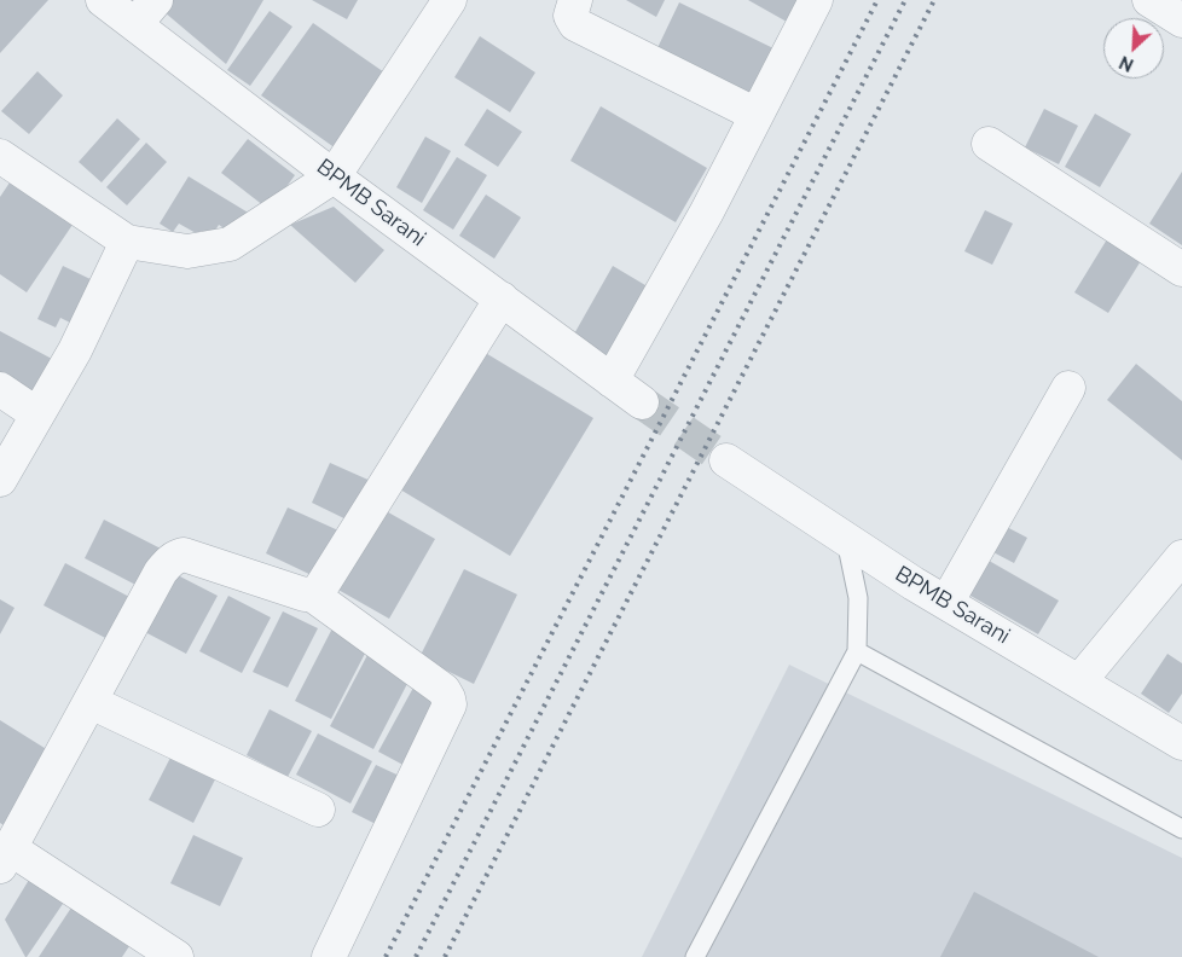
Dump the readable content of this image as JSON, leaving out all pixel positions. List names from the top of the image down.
{
  "streets": {
    "street": ["BPMB Sarani"]
  },
  "north": "bottom left"
}
